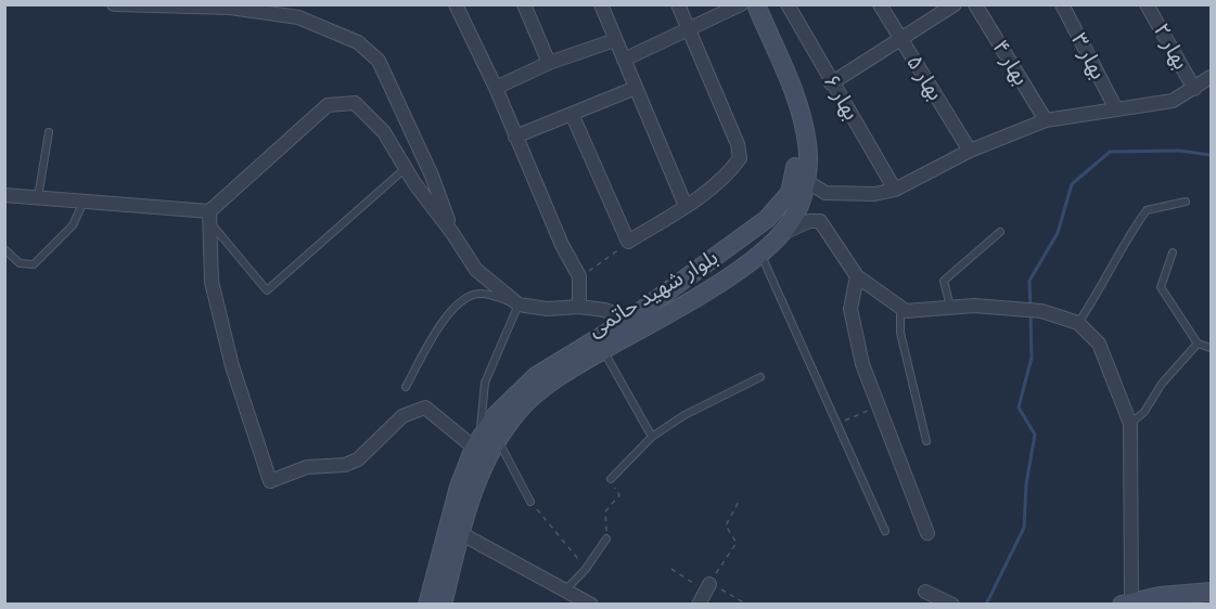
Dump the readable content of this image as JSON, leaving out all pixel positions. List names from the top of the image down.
{
  "streets": {
    "main road": ["بلوار شهید حاتمی"],
    "street": [
      "بهار ۲",
      "بهار ۳",
      "بهار ۴",
      "بهار ۵",
      "بهار ۶"
    ]
  }
}
